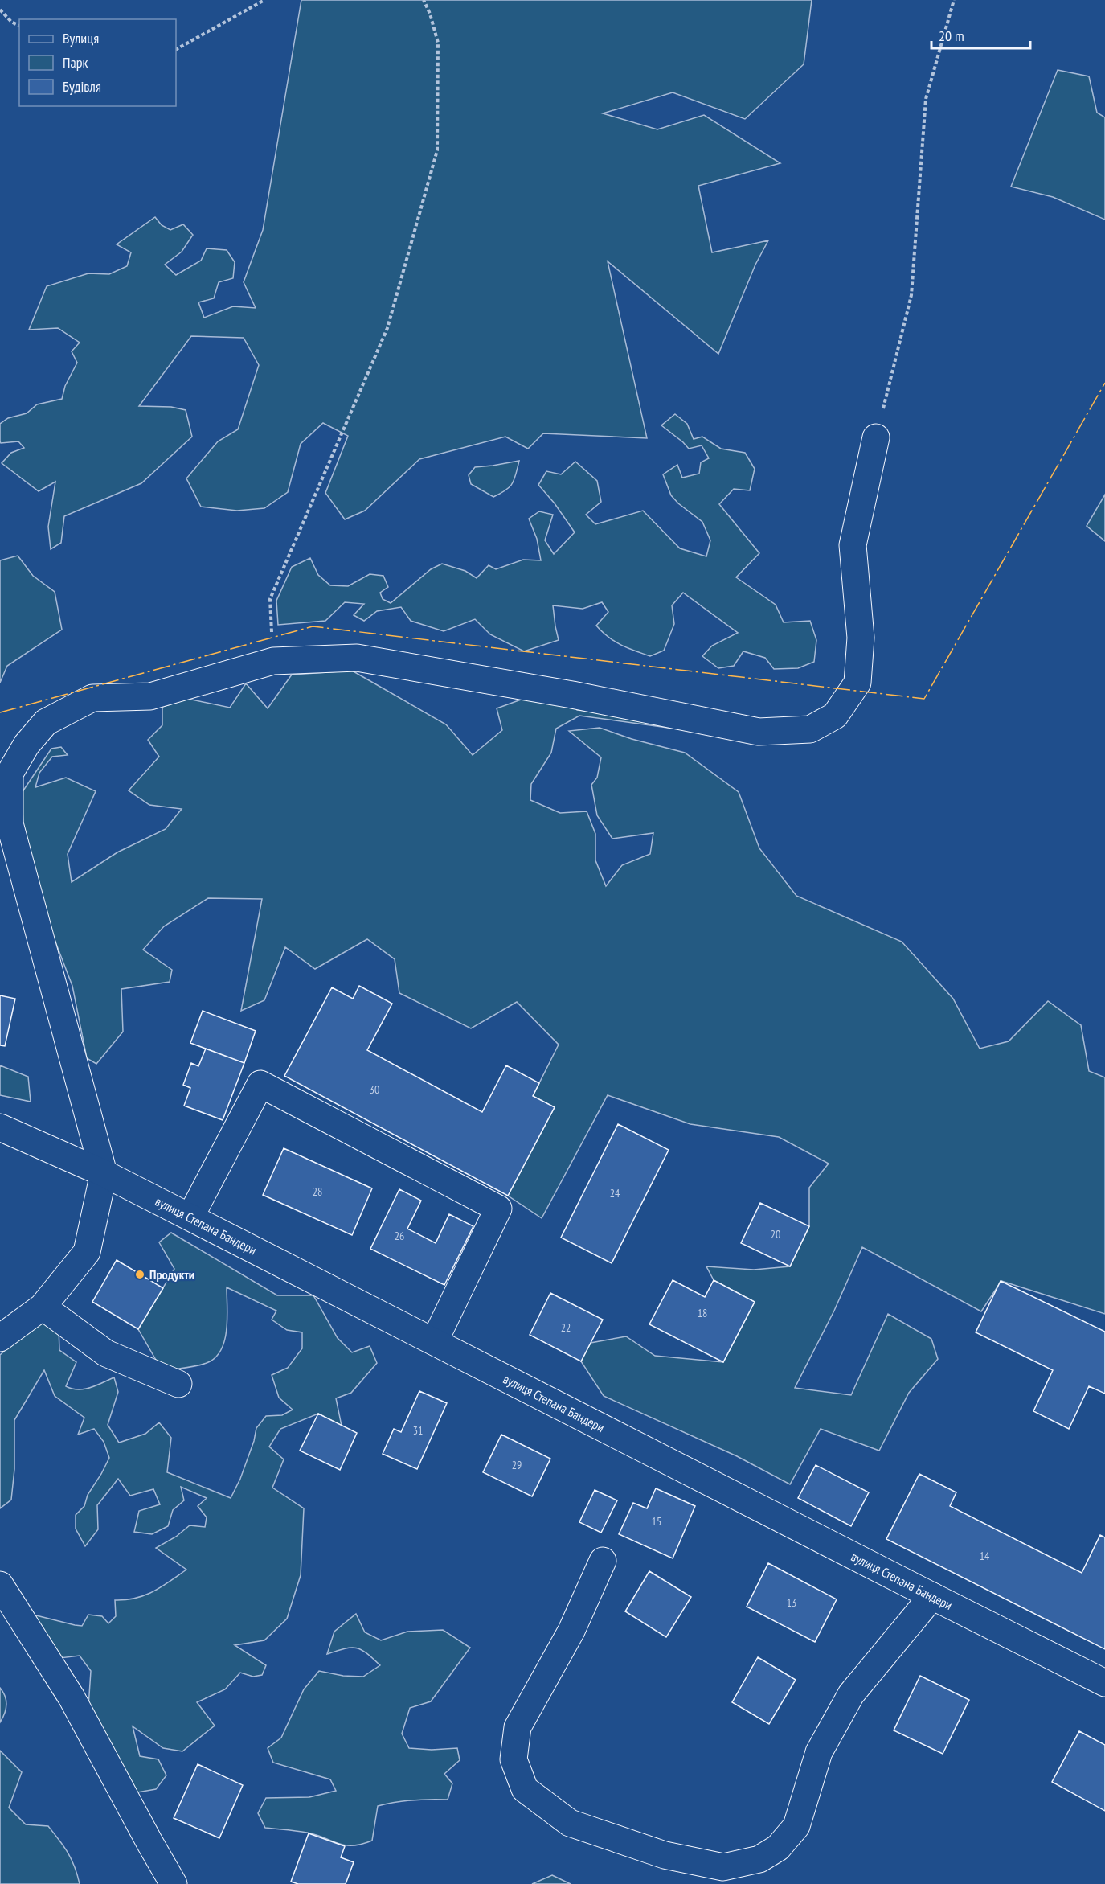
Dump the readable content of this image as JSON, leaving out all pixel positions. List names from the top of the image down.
{
  "streets": {
    "main road": ["вулиця Степана Бандери"]
  },
  "places": ["Продукти"],
  "house_numbers": [
    "30",
    "28",
    "24",
    "20",
    "26",
    "18",
    "22",
    "31",
    "29",
    "15",
    "14",
    "13"
  ],
  "legend": ["Вулиця", "Парк", "Будівля"],
  "scale_bar": "20 m"
}
